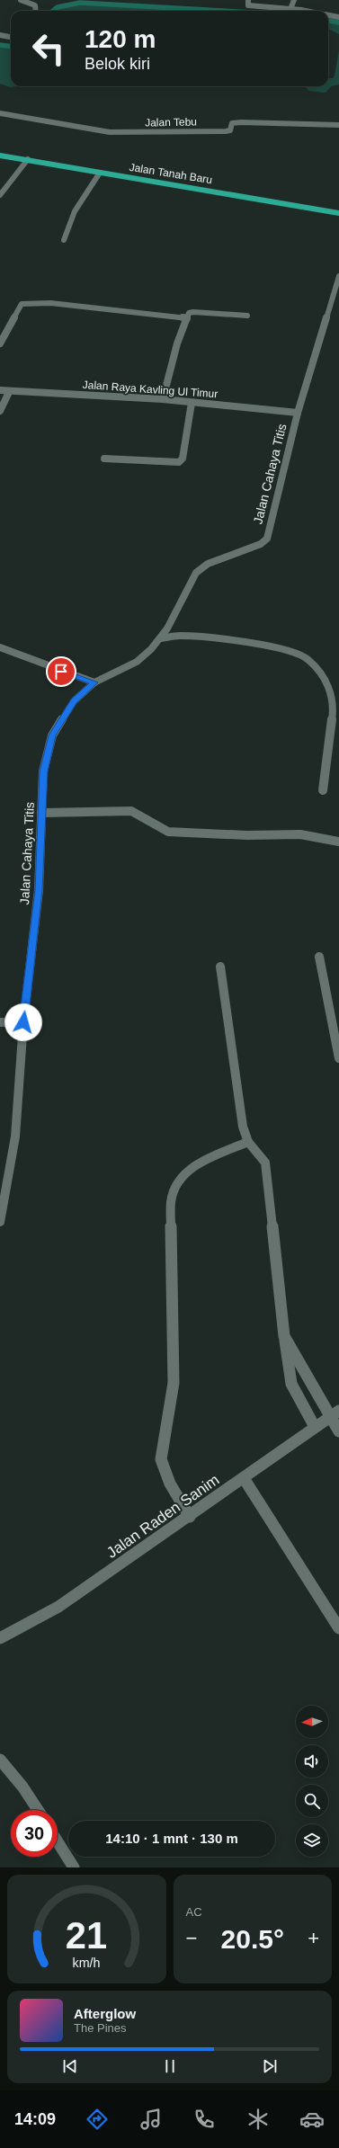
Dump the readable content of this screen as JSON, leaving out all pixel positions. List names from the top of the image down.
{
  "streets": {
    "main road": ["Jalan Tanah Baru"],
    "street": [
      "Jalan Tebu",
      "Jalan Raya Kavling Ul Timur",
      "Jalan Cahaya Titis",
      "Jalan Raden Sanim"
    ]
  },
  "crossings": [
    ["Jalan Raya Kavling Ul Timur", "Jalan Cahaya Titis"]
  ],
  "north": "left",
  "page": {
    "turn": ["120 m", "Belok kiri"],
    "limit": "30",
    "trip": "14:10 · 1 mnt · 130 m",
    "tile": "AC",
    "heat": ["−", "20.5°", "+"],
    "song": ["Afterglow", "The Pines"],
    "tabs": "14:09",
    "gauge": ["21", "km/h"]
  }
}
